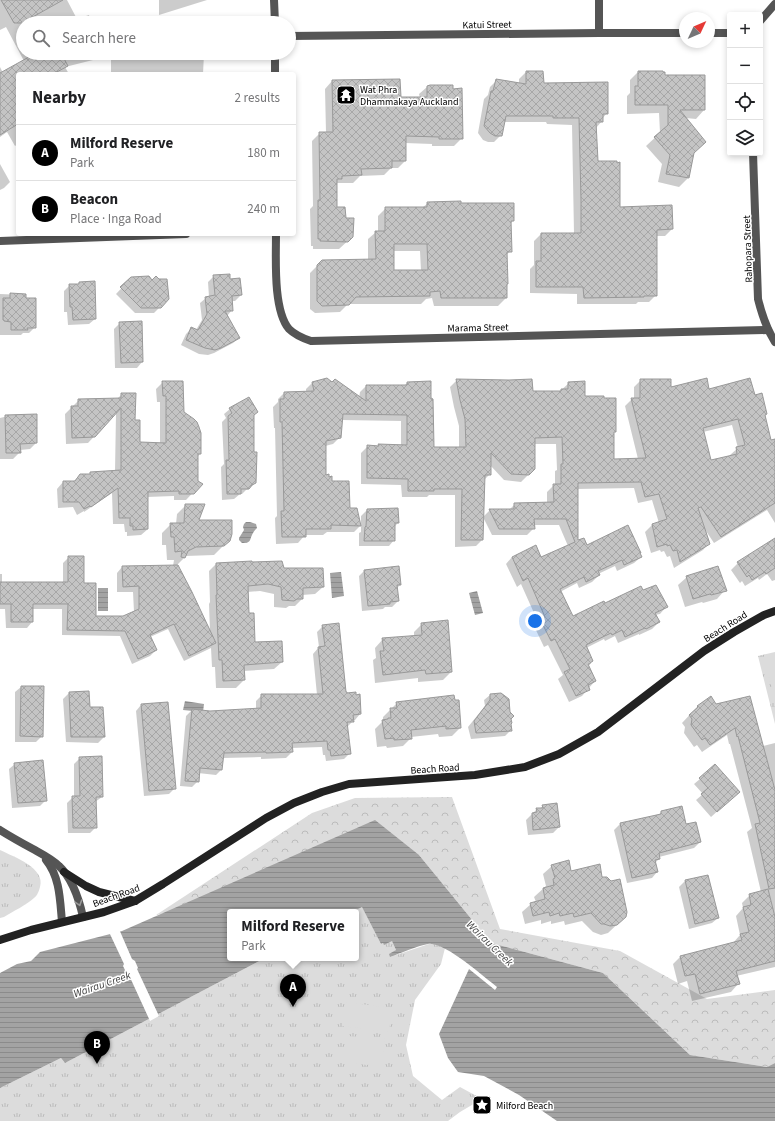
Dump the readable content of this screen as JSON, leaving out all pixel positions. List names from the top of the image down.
{
  "streets": {
    "main road": ["Beach Road"],
    "street": ["Katui Street", "Rahopara Street", "Marama Street"]
  },
  "crossings": [
    ["Rahopara Street", "Marama Street"]
  ],
  "water": ["Wairau Creek"],
  "places": {
    "temple": ["Wat Phra Dhammakaya Auckland"],
    "place": ["Milford Beach"]
  },
  "north": "top right",
  "page": {
    "map_buttons": ["+", "−"],
    "search": "Search here",
    "heading": ["Nearby", "2 results"],
    "list": [
      {
        "mark": "A",
        "name": "Milford Reserve",
        "note": "Park",
        "value": "180 m"
      },
      {
        "mark": "B",
        "name": "Beacon",
        "note": "Place · Inga Road",
        "value": "240 m"
      }
    ],
    "popup": ["Milford Reserve", "Park"],
    "pins": ["A", "B"]
  }
}
